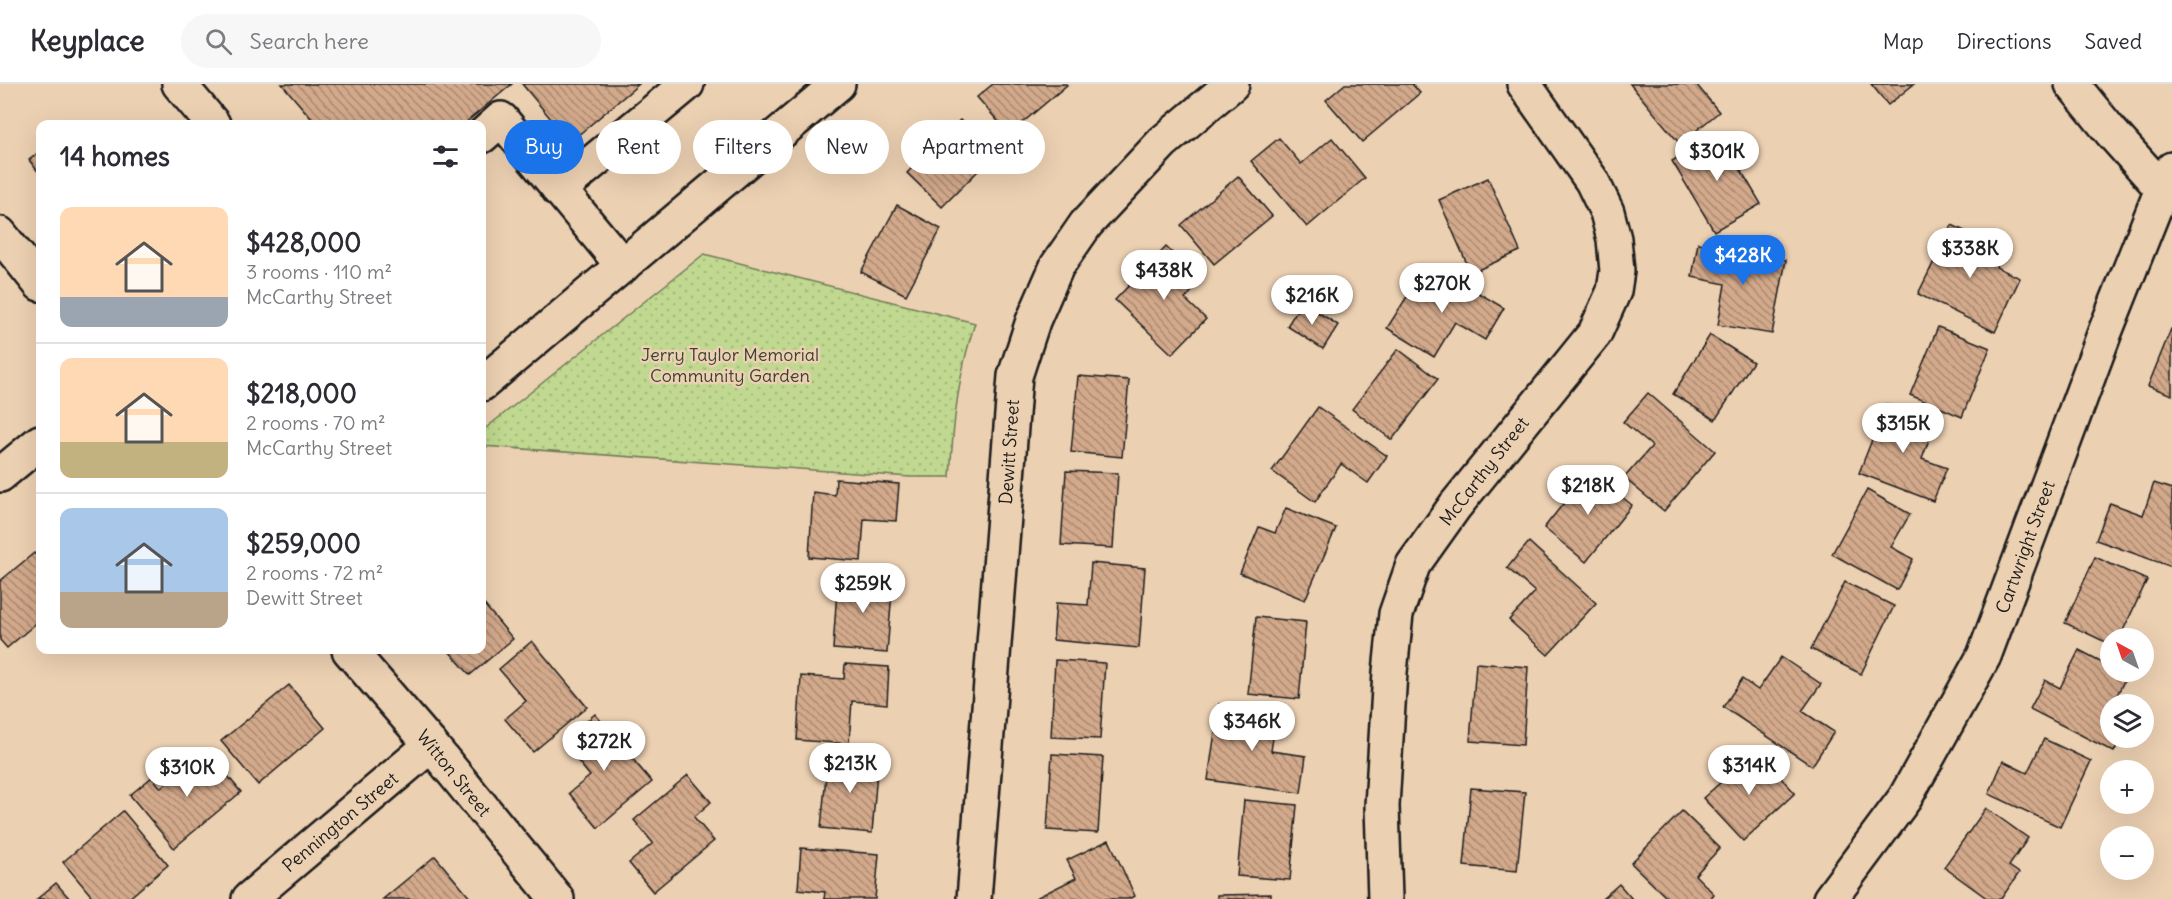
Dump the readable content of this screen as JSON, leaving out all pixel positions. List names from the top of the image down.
{
  "streets": {
    "street": [
      "Dewitt Street",
      "McCarthy Street",
      "Cartwright Street",
      "Witton Street",
      "Pennington Street"
    ]
  },
  "crossings": [
    ["Witton Street", "Pennington Street"]
  ],
  "parks": ["Jerry Taylor Memorial Community Garden"],
  "north": "top left",
  "page": {
    "header": "Keyplace",
    "search": "Search here",
    "nav": ["Map", "Directions", "Saved"],
    "chip": [
      "Buy",
      "Rent",
      "Filters",
      "New",
      "Apartment"
    ],
    "heading": "14 homes",
    "price": [
      "$301K",
      "$338K",
      "$428K",
      "$438K",
      "$270K",
      "$216K",
      "$315K",
      "$218K",
      "$259K",
      "$346K",
      "$272K",
      "$213K",
      "$314K",
      "$310K"
    ],
    "list": [
      {
        "name": "$428,000",
        "note": "3 rooms · 110 m² · McCarthy Street"
      },
      {
        "name": "$218,000",
        "note": "2 rooms · 70 m² · McCarthy Street"
      },
      {
        "name": "$259,000",
        "note": "2 rooms · 72 m² · Dewitt Street"
      }
    ],
    "map_buttons": ["+", "−"]
  }
}
